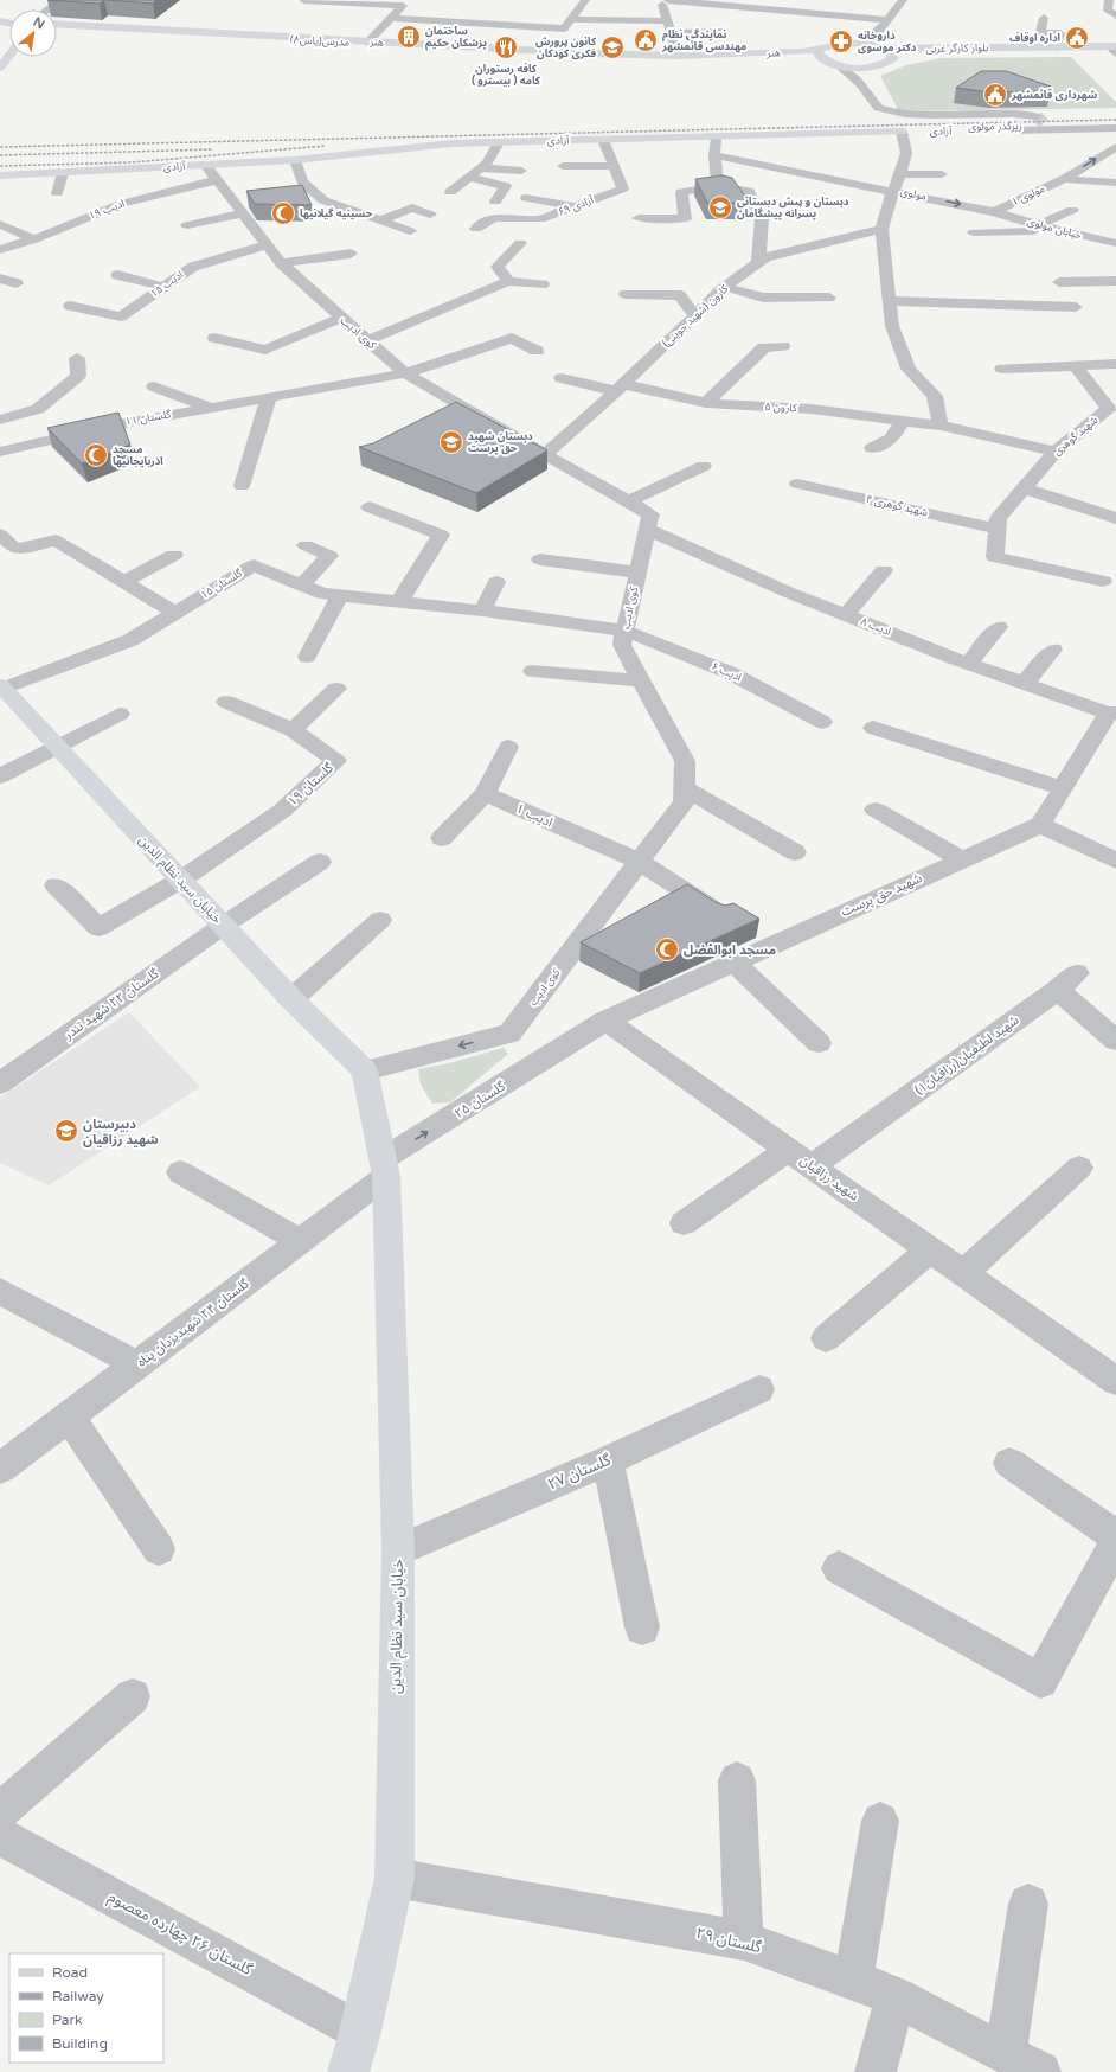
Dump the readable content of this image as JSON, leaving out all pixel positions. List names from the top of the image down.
{
  "streets": {
    "main road": [
      "مدرس(یاس۸)",
      "هنر",
      "بلوار کارگر غربی",
      "آزادی",
      "خیابان سید نظام الدین"
    ],
    "street": [
      "زیرگذر مولوی",
      "مولوی",
      "مولوی ۱",
      "آزادی ۶۹",
      "ادیب ۱۹",
      "خیابان مولوی",
      "ادیب ۱۵",
      "کارون (شهید جوینی)",
      "کوی ادیب",
      "کارون ۵",
      "گلستان ۱۱",
      "شهید گوهری",
      "شهید گوهری ۴",
      "گلستان ۱۵",
      "ادیب ۸",
      "ادیب ۶",
      "گلستان ۱۹",
      "ادیب ۱",
      "شهید حق پرست",
      "گلستان ۲۲ شهید تندر",
      "شهید لطیفیان(رزاقیان۱)",
      "گلستان ۲۵",
      "شهید رزاقیان",
      "گلستان ۲۴ شهیدیزدان پناه",
      "گلستان ۲۷",
      "گلستان ۲۶ چهارده معصوم",
      "گلستان ۲۹"
    ]
  },
  "crossings": [
    ["مدرس(یاس۸)", "هنر"],
    ["هنر", "بلوار کارگر غربی"],
    ["آزادی", "مولوی"],
    ["آزادی", "آزادی ۶۹"],
    ["آزادی", "ادیب ۱۹"],
    ["آزادی", "کوی ادیب"],
    ["مولوی", "مولوی ۱"],
    ["مولوی", "خیابان مولوی"],
    ["مولوی ۱", "خیابان مولوی"],
    ["ادیب ۱۹", "کوی ادیب"],
    ["ادیب ۱۵", "کوی ادیب"],
    ["کارون (شهید جوینی)", "کوی ادیب"],
    ["کارون (شهید جوینی)", "کارون ۵"],
    ["کوی ادیب", "گلستان ۱۱"],
    ["کوی ادیب", "ادیب ۸"],
    ["کوی ادیب", "ادیب ۶"],
    ["کوی ادیب", "ادیب ۱"],
    ["کارون ۵", "شهید گوهری"],
    ["شهید گوهری", "شهید گوهری ۴"],
    ["گلستان ۱۵", "ادیب ۶"],
    ["گلستان ۱۵", "خیابان سید نظام الدین"],
    ["گلستان ۱۹", "خیابان سید نظام الدین"],
    ["خیابان سید نظام الدین", "گلستان ۲۲ شهید تندر"],
    ["خیابان سید نظام الدین", "گلستان ۲۵"],
    ["خیابان سید نظام الدین", "گلستان ۲۴ شهیدیزدان پناه"],
    ["خیابان سید نظام الدین", "گلستان ۲۷"],
    ["خیابان سید نظام الدین", "گلستان ۲۶ چهارده معصوم"],
    ["خیابان سید نظام الدین", "گلستان ۲۹"],
    ["شهید حق پرست", "شهید رزاقیان"],
    ["شهید لطیفیان(رزاقیان۱)", "شهید رزاقیان"],
    ["گلستان ۲۵", "گلستان ۲۴ شهیدیزدان پناه"]
  ],
  "one_way": ["مولوی ۱"],
  "places": {
    "building": ["ساختمان پزشکان حکیم"],
    "public building": ["اداره اوقاف", "نمایندگی نظام مهندسی قائمشهر", "شهرداری قائمشهر"],
    "pharmacy": ["داروخانه دکتر موسوی"],
    "restaurant": ["کافه رستوران کامه ( بیسترو )"],
    "school or university": [
      "کانون پرورش فکری کودکان",
      "دبستان و پیش دبستانی پسرانه پیشگامان",
      "دبستان شهید حق پرست",
      "دبیرستان شهید رزاقیان"
    ],
    "mosque": ["حسینیه گیلانیها", "مسجد آذربایجانیها", "مسجد ابوالفضل"]
  },
  "legend": [
    "Road",
    "Railway",
    "Park",
    "Building"
  ],
  "north": "top right"
}
